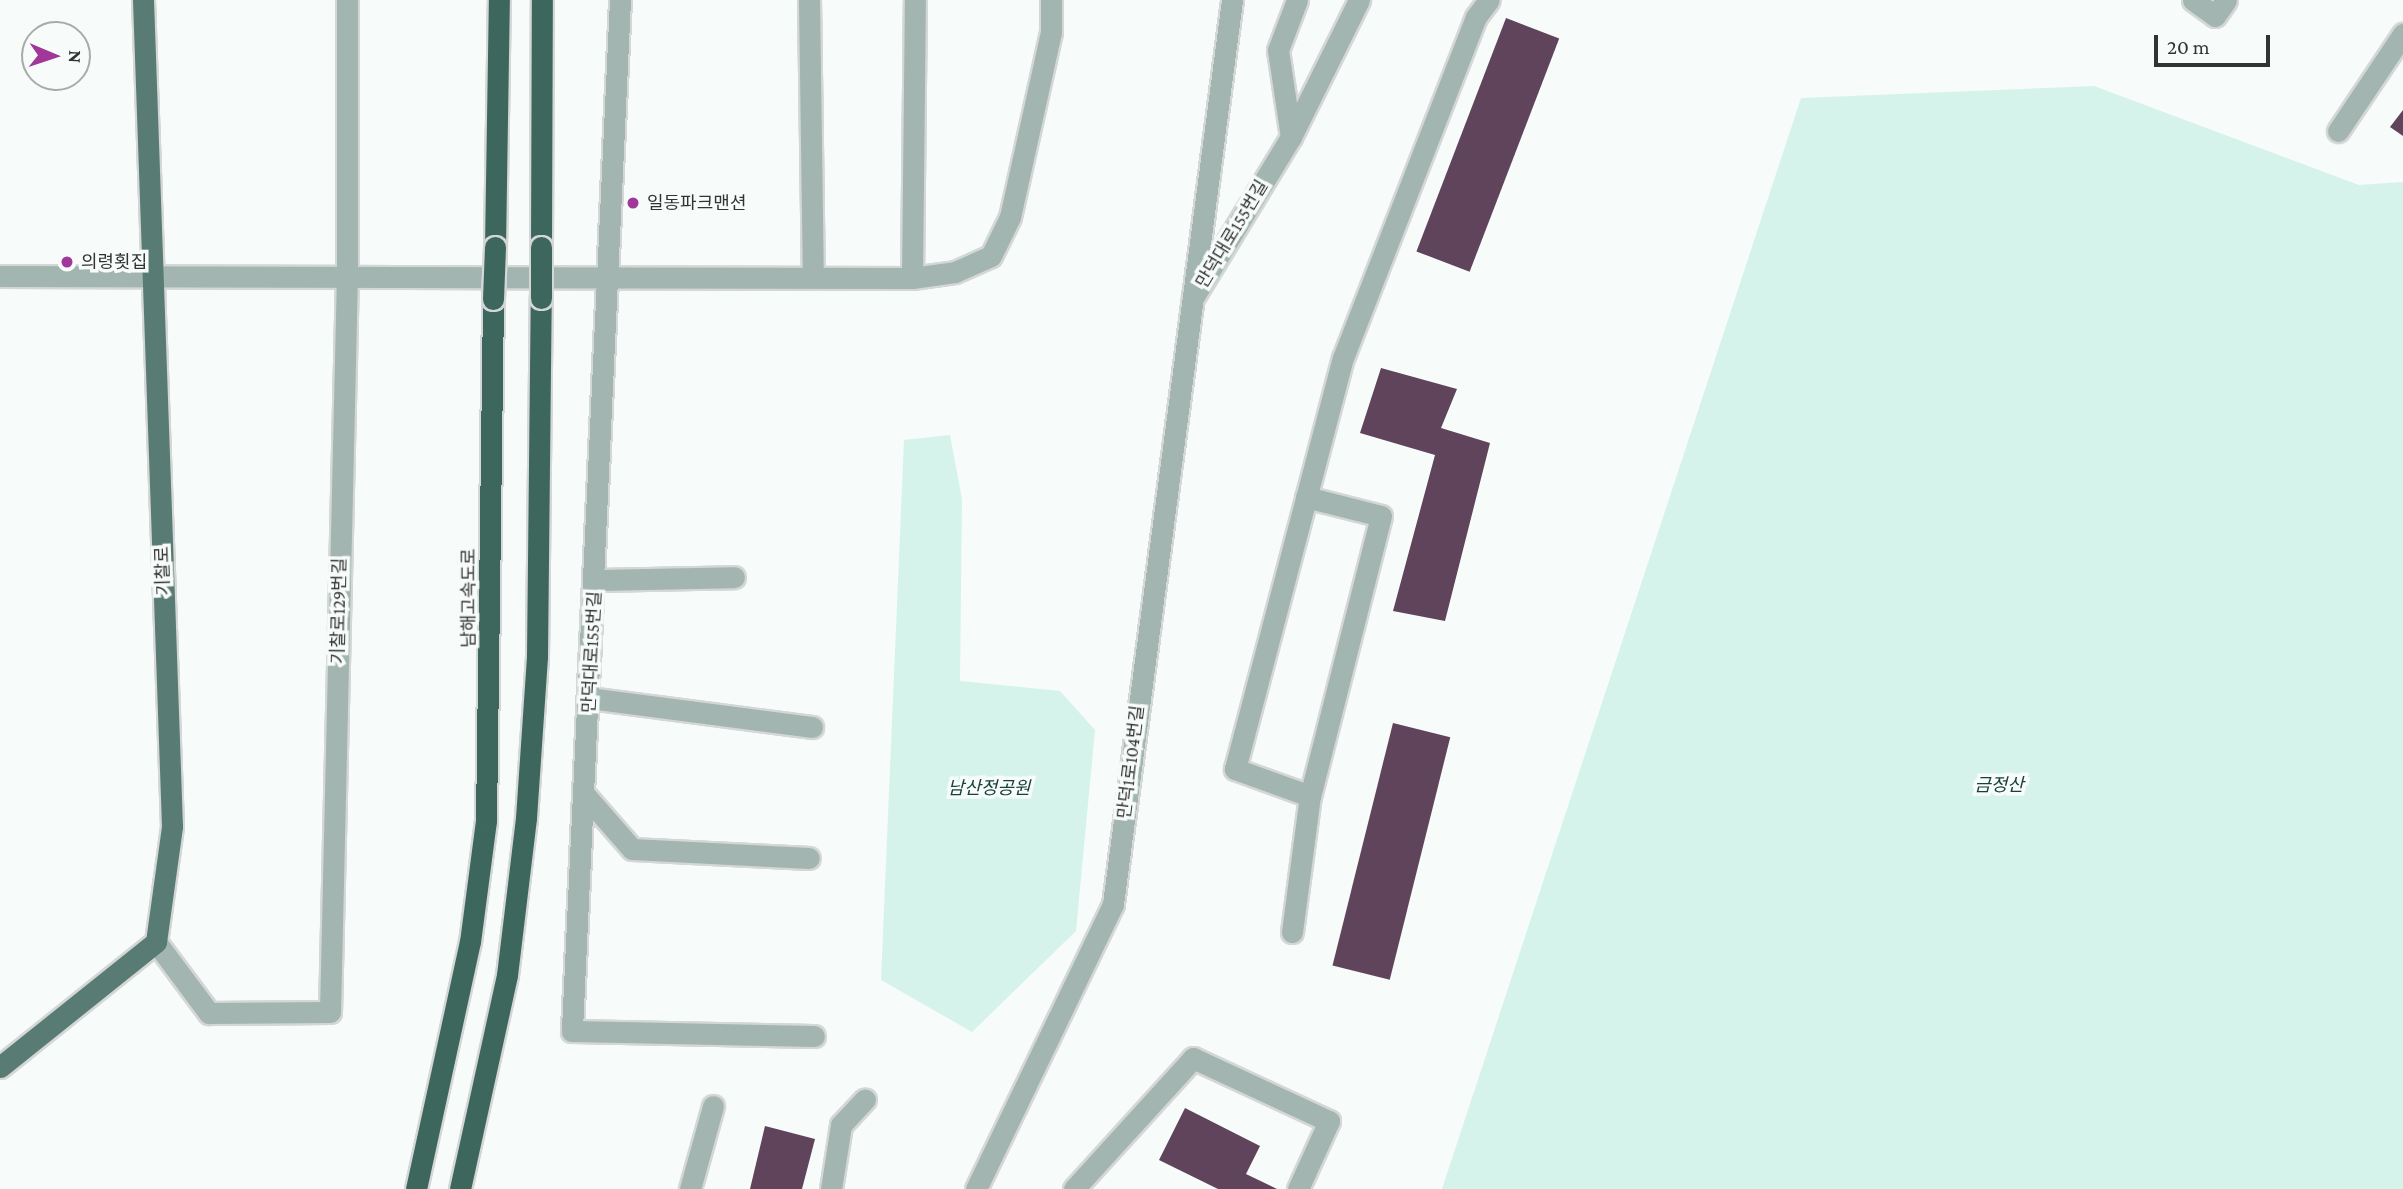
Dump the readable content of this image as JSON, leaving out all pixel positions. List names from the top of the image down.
{
  "streets": {
    "highway": ["남해고속도로"],
    "main road": ["기찰로"],
    "street": ["만덕대로155번길", "기찰로129번길", "만덕1로104번길"]
  },
  "crossings": [
    ["만덕대로155번길", "만덕1로104번길"],
    ["기찰로", "기찰로129번길"]
  ],
  "parks": ["금정산", "남산정공원"],
  "places": ["일동파크맨션", "의령횟집"],
  "scale_bar": "20 m",
  "north": "right"
}
